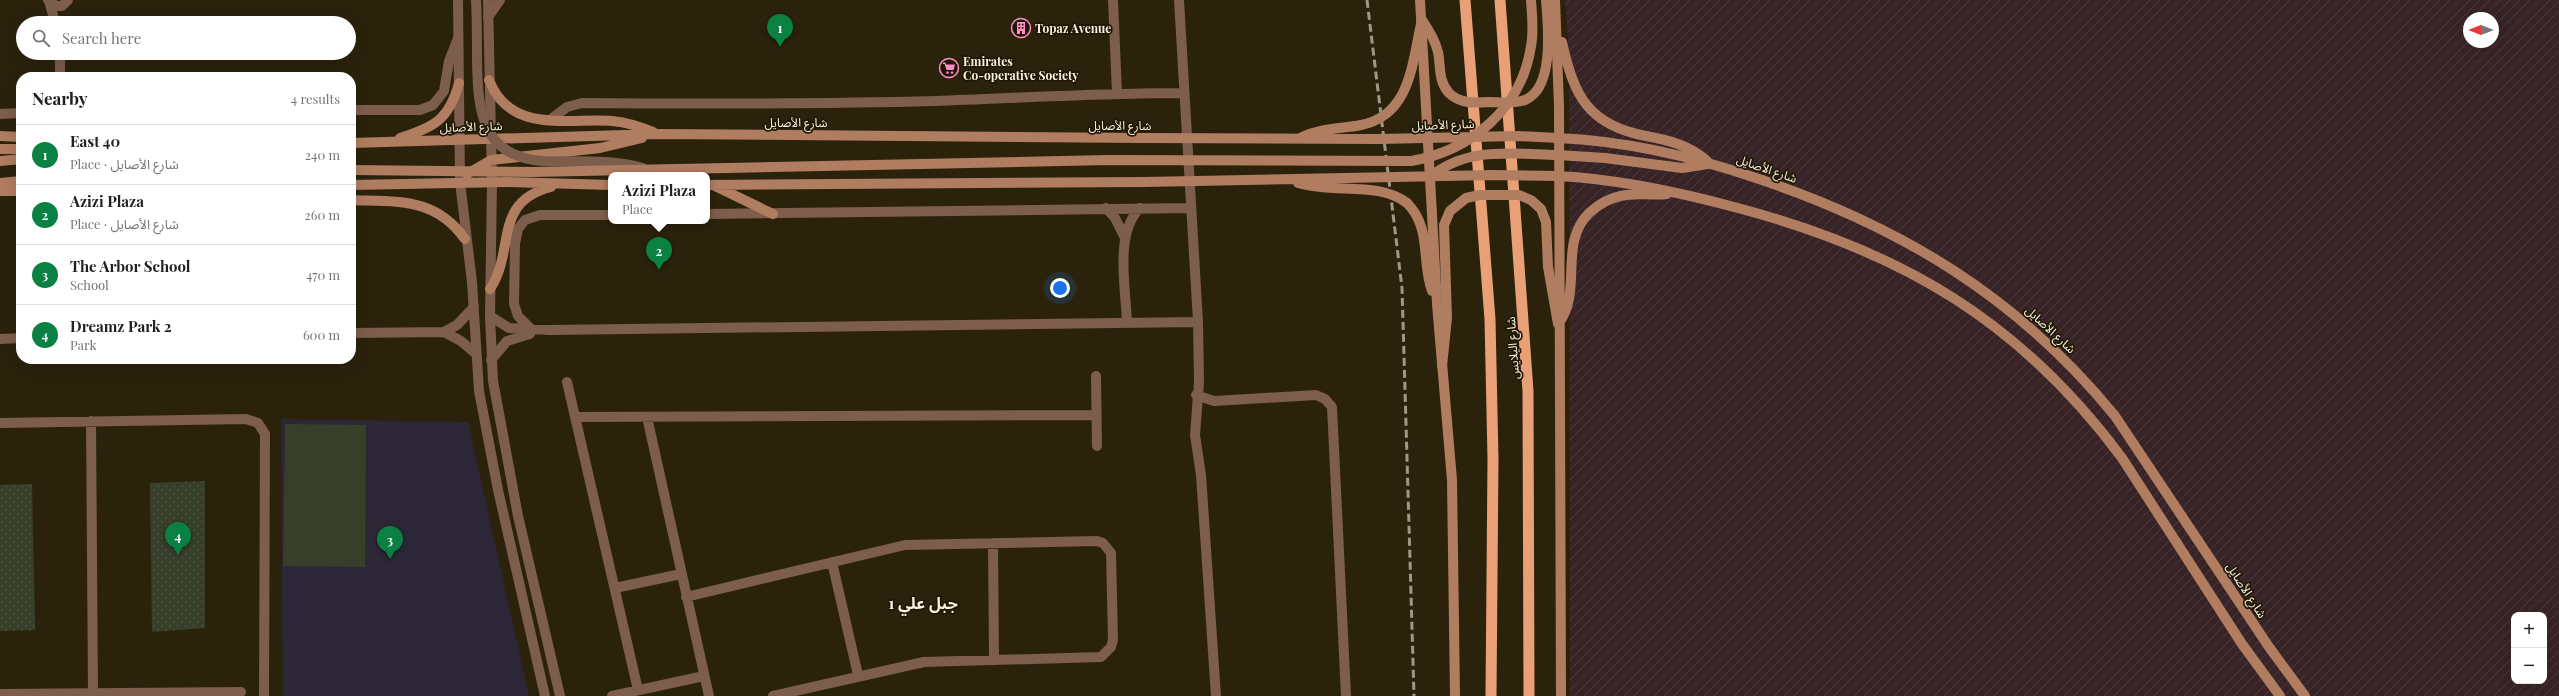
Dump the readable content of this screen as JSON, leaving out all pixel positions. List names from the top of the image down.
{
  "streets": {
    "highway": ["شارع اليلايس"],
    "main road": ["شارع الأصايل"]
  },
  "districts": ["جبل علي 1"],
  "places": {
    "building": ["Topaz Avenue"],
    "supermarket": ["Emirates Co-operative Society"]
  },
  "north": "left",
  "page": {
    "pins": [
      "1",
      "2",
      "4",
      "3"
    ],
    "search": "Search here",
    "heading": ["Nearby", "4 results"],
    "list": [
      {
        "mark": "1",
        "name": "East 40",
        "note": "Place · شارع الأصايل",
        "value": "240 m"
      },
      {
        "mark": "2",
        "name": "Azizi Plaza",
        "note": "Place · شارع الأصايل",
        "value": "260 m"
      },
      {
        "mark": "3",
        "name": "The Arbor School",
        "note": "School",
        "value": "470 m"
      },
      {
        "mark": "4",
        "name": "Dreamz Park 2",
        "note": "Park",
        "value": "600 m"
      }
    ],
    "popup": ["Azizi Plaza", "Place"],
    "map_buttons": ["+", "−"]
  }
}
